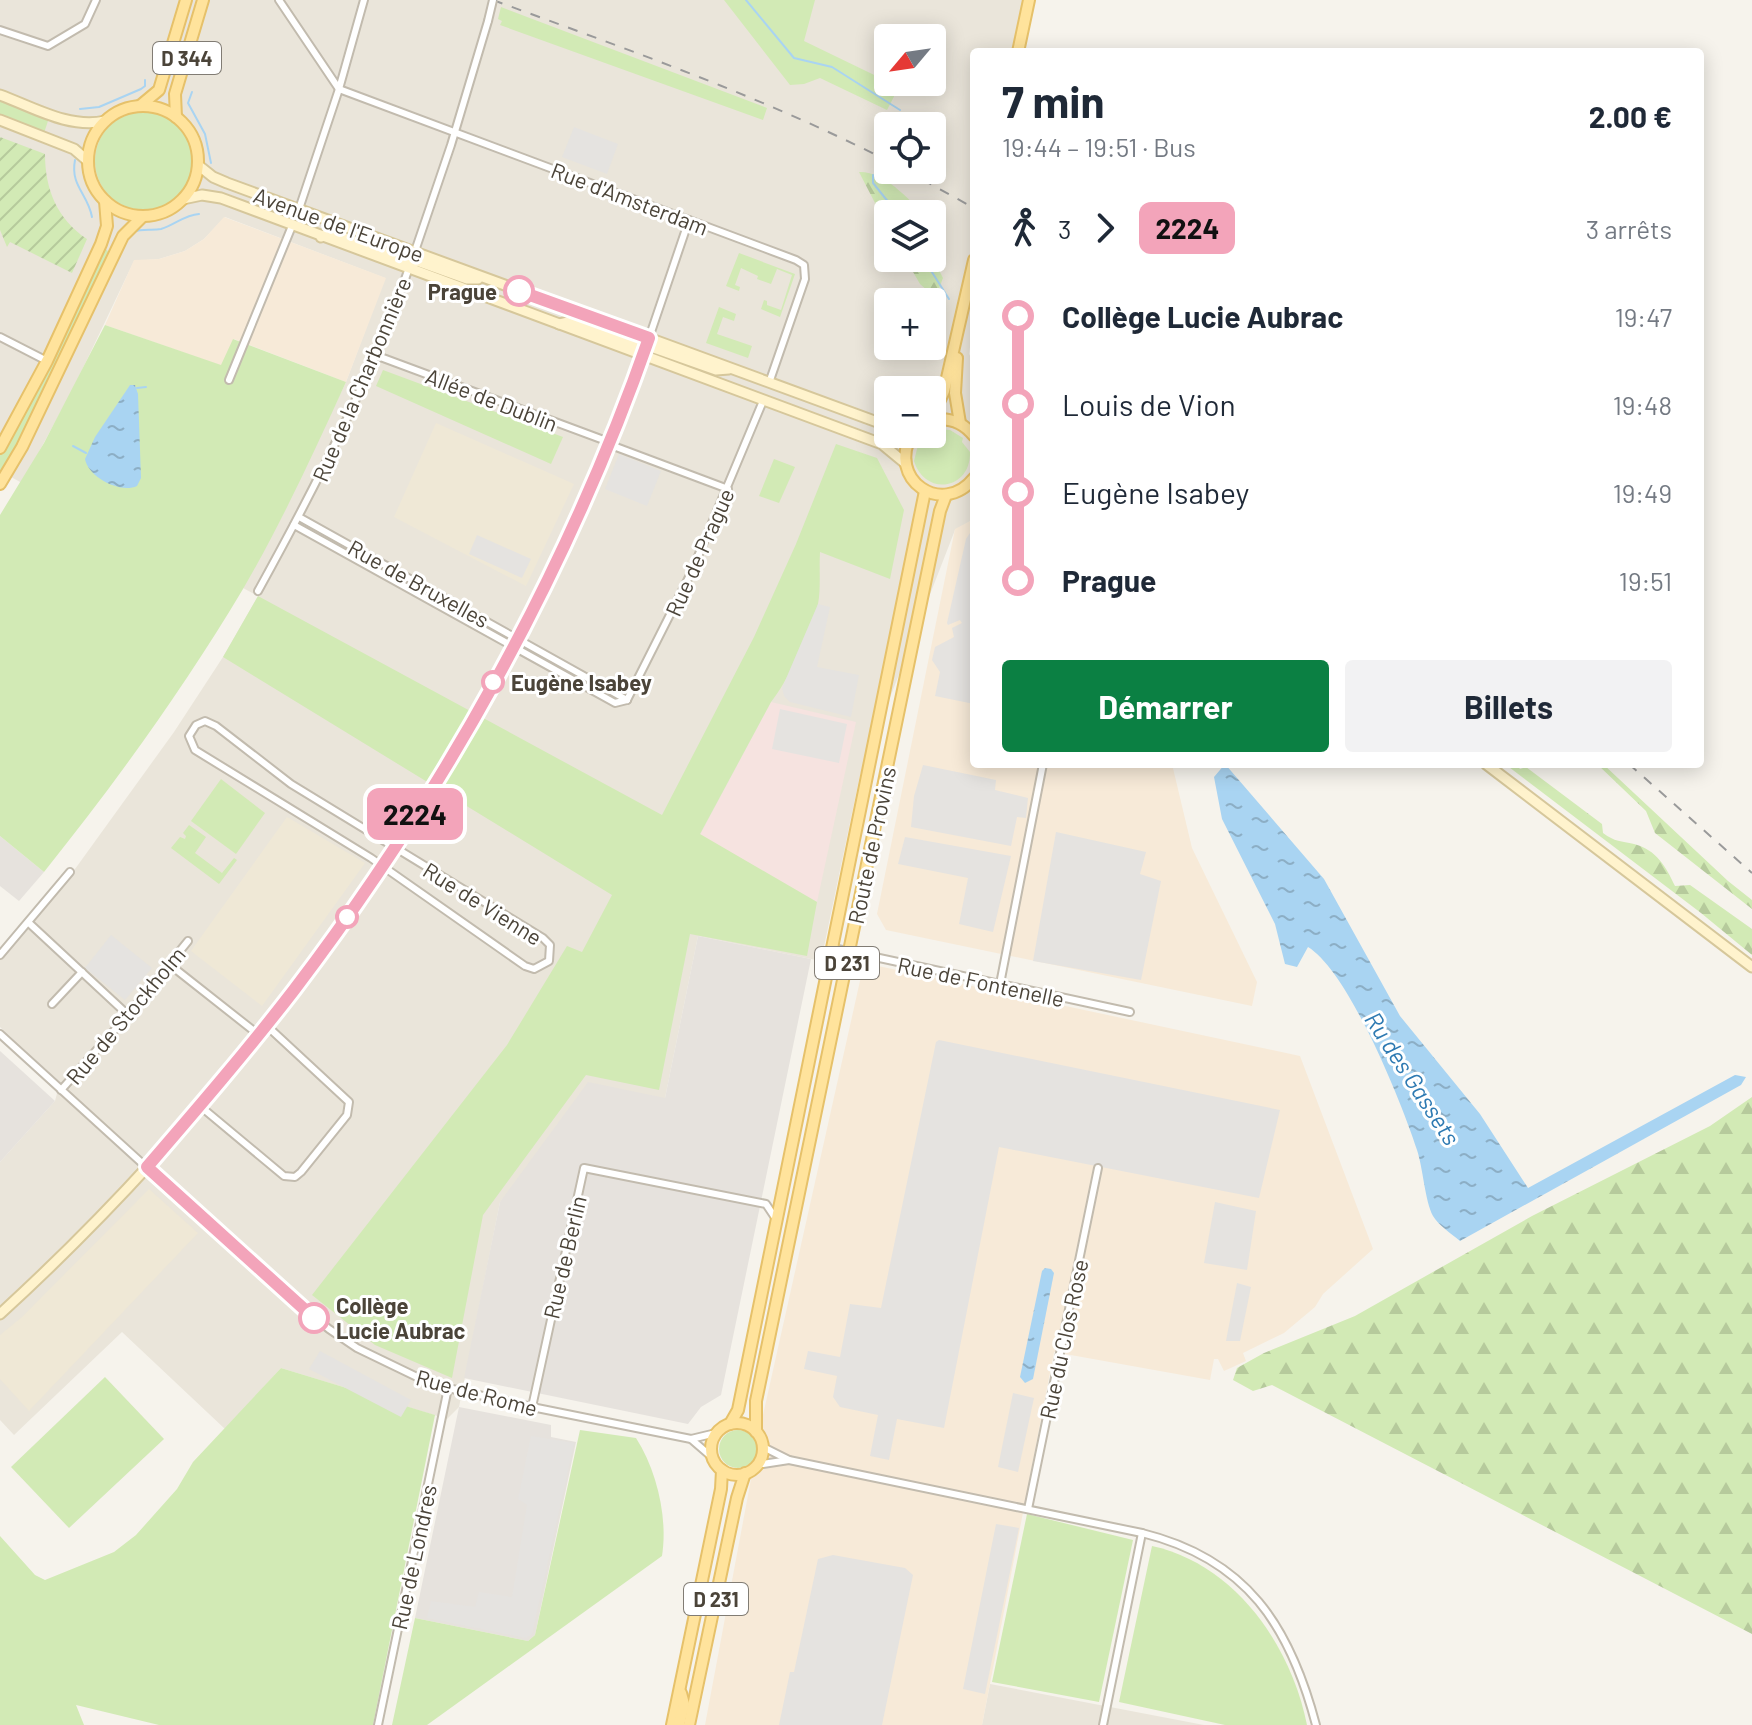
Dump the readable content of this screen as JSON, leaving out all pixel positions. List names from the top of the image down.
{
  "streets": {
    "main road": [
      "D 344",
      "Avenue de l'Europe",
      "Route de Provins",
      "D 231"
    ],
    "street": [
      "Rue d'Amsterdam",
      "Rue de la Charbonnière",
      "Allée de Dublin",
      "Rue de Prague",
      "Rue de Bruxelles",
      "Rue de Vienne",
      "Rue de Fontenelle",
      "Rue de Stockholm",
      "Rue de Berlin",
      "Rue du Clos Rose",
      "Rue de Rome",
      "Rue de Londres"
    ]
  },
  "crossings": [
    ["D 344", "Avenue de l'Europe"],
    ["Rue d'Amsterdam", "Avenue de l'Europe"],
    ["Rue d'Amsterdam", "Rue de la Charbonnière"],
    ["Avenue de l'Europe", "Rue de la Charbonnière"],
    ["Avenue de l'Europe", "Rue de Prague"],
    ["Rue de la Charbonnière", "Allée de Dublin"],
    ["Rue de la Charbonnière", "Rue de Bruxelles"],
    ["Allée de Dublin", "Rue de Prague"],
    ["Rue de Prague", "Rue de Bruxelles"],
    ["Route de Provins", "D 231"],
    ["Route de Provins", "Rue de Fontenelle"],
    ["Rue de Stockholm", "Rue de Rome"],
    ["Rue de Berlin", "Rue de Rome"],
    ["Rue de Rome", "Rue de Londres"]
  ],
  "water": ["Ru des Gassets"],
  "places": ["Prague", "Eugène Isabey", "Collège Lucie Aubrac"],
  "lines": ["bus line 2224"],
  "north": "bottom left",
  "page": {
    "on_map": "2224",
    "map_buttons": ["+", "−"],
    "heading": ["7 min", "19:44 – 19:51 · Bus", "2.00 €"],
    "legs": ["3", "2224", "3 arrêts"],
    "list": [
      {
        "name": "Collège Lucie Aubrac",
        "value": "19:47"
      },
      {
        "name": "Louis de Vion",
        "value": "19:48"
      },
      {
        "name": "Eugène Isabey",
        "value": "19:49"
      },
      {
        "name": "Prague",
        "value": "19:51"
      }
    ],
    "buttons": ["Démarrer", "Billets"]
  }
}
